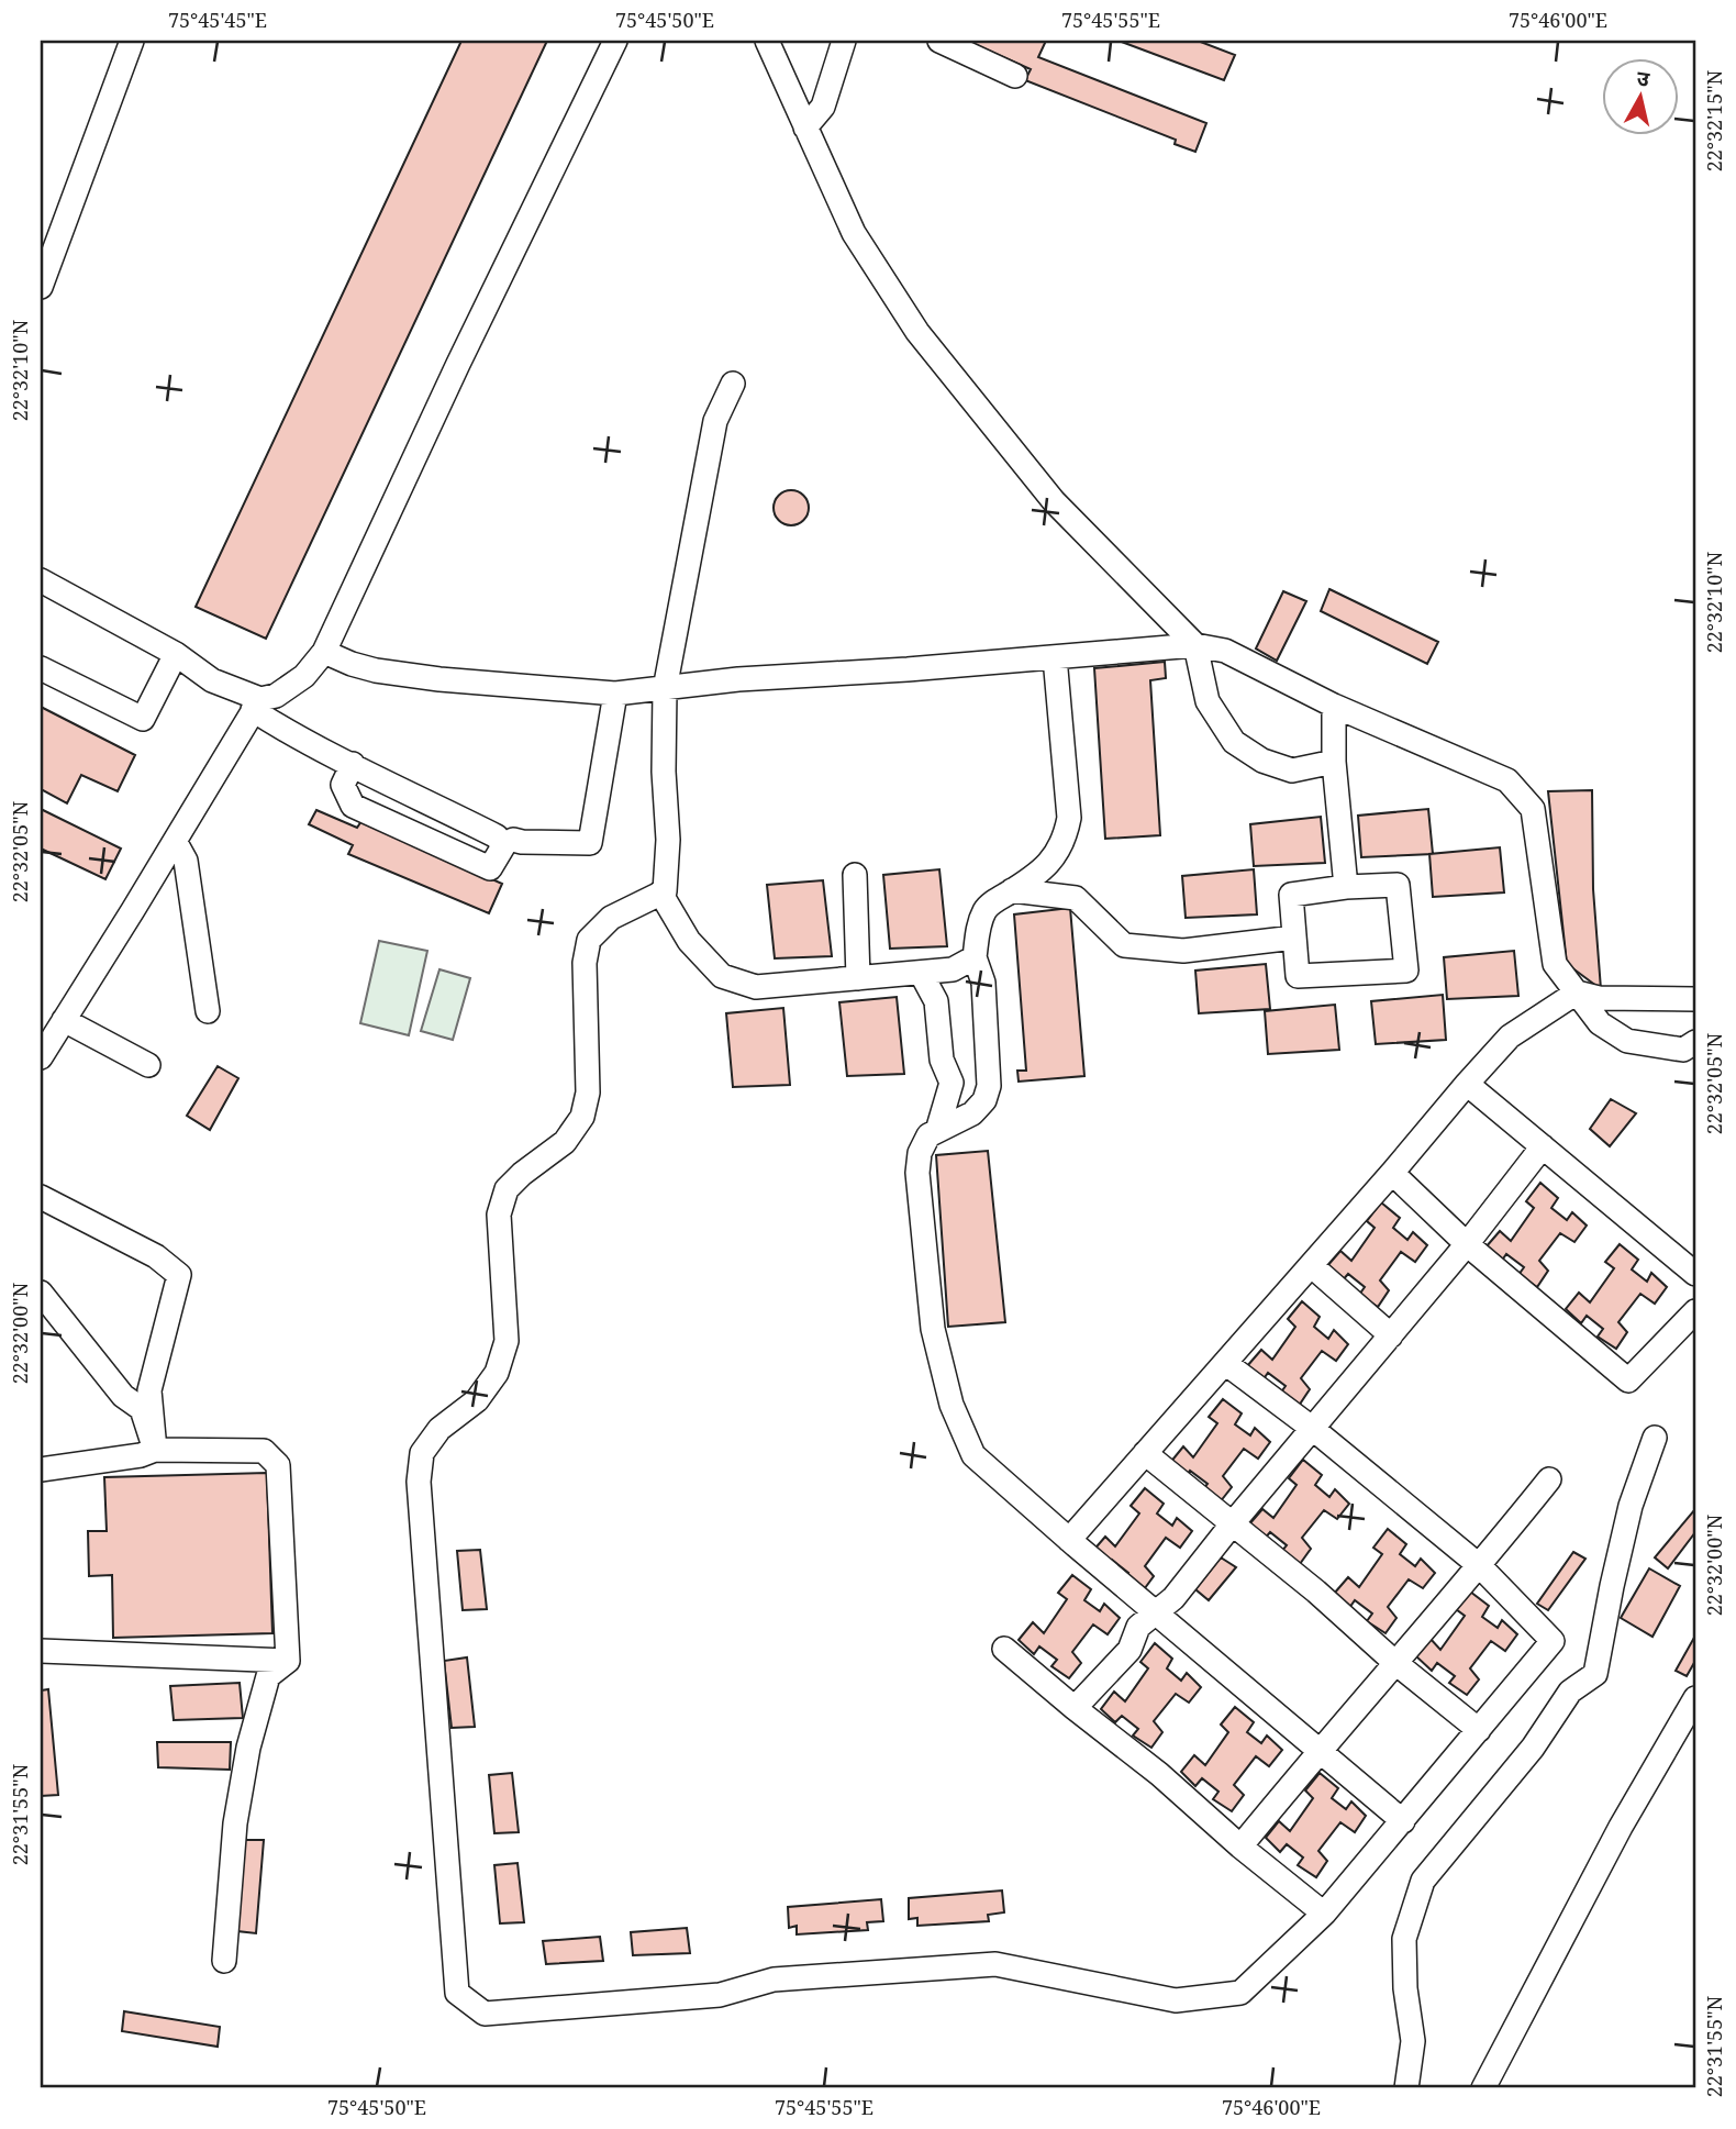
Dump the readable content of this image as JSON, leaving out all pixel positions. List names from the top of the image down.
{
  "north": "top",
  "coordinates": [
    "75°45'45\"E",
    "75°45'50\"E",
    "75°45'55\"E",
    "75°46'00\"E",
    "22°32'15\"N",
    "22°32'10\"N",
    "22°32'05\"N",
    "22°32'00\"N",
    "22°31'55\"N"
  ]
}
